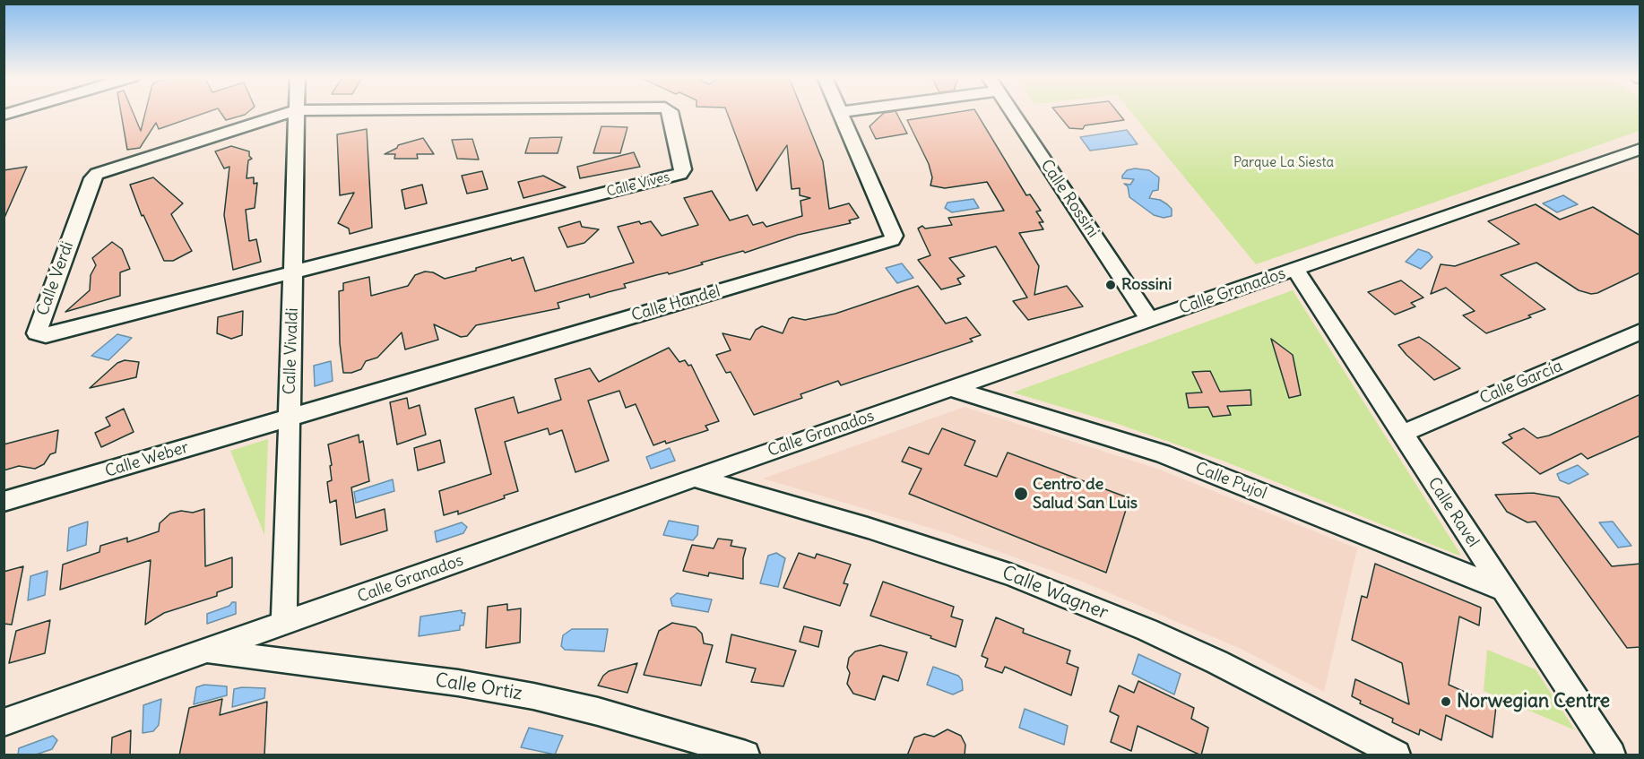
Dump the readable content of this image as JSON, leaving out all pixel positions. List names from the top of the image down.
{
  "streets": {
    "street": [
      "Calle Vives",
      "Calle Rossini",
      "Calle Verdi",
      "Calle Granados",
      "Calle Handel",
      "Calle Vivaldi",
      "Calle García",
      "Calle Weber",
      "Calle Pujol",
      "Calle Ravel",
      "Calle Wagner",
      "Calle Ortiz"
    ]
  },
  "crossings": [
    ["Calle Vives", "Calle Verdi"],
    ["Calle Vives", "Calle Vivaldi"],
    ["Calle Rossini", "Calle Granados"],
    ["Calle Verdi", "Calle Vivaldi"],
    ["Calle Granados", "Calle Vivaldi"],
    ["Calle Granados", "Calle Pujol"],
    ["Calle Granados", "Calle Ravel"],
    ["Calle Granados", "Calle Wagner"],
    ["Calle Granados", "Calle Ortiz"],
    ["Calle Handel", "Calle Vivaldi"],
    ["Calle Handel", "Calle Weber"],
    ["Calle Vivaldi", "Calle Weber"],
    ["Calle García", "Calle Ravel"],
    ["Calle Pujol", "Calle Ravel"]
  ],
  "parks": ["Parque La Siesta"],
  "places": ["Rossini", "Centro de Salud San Luis", "Norwegian Centre"]
}
